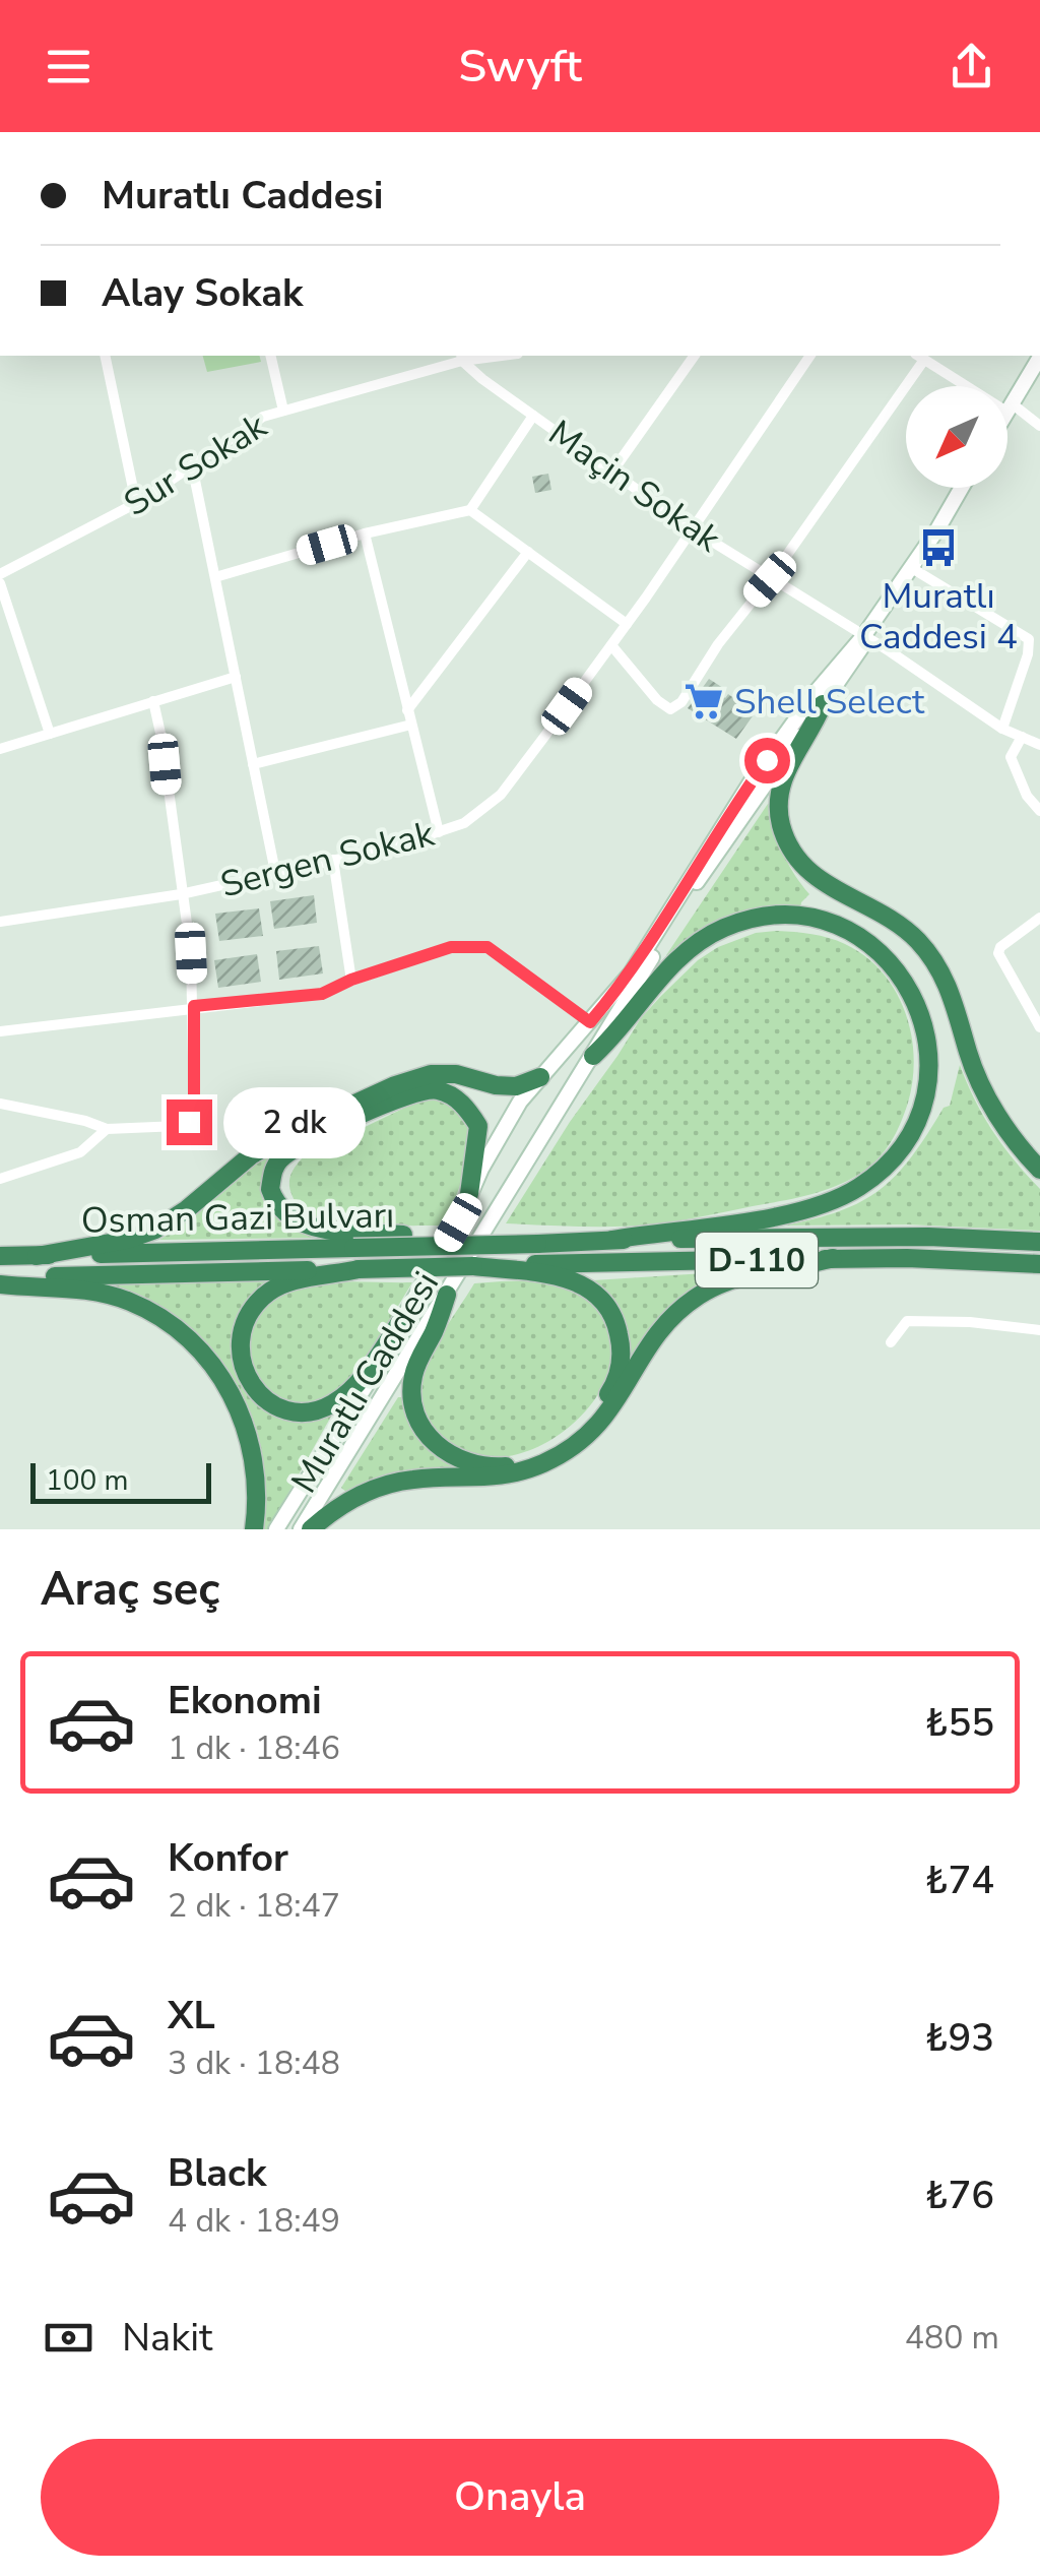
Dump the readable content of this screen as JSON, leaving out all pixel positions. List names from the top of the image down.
{
  "streets": {
    "highway": ["Osman Gazi Bulvarı", "D-110"],
    "main road": ["Muratlı Caddesi"],
    "street": ["Sur Sokak", "Maçin Sokak", "Sergen Sokak"]
  },
  "crossings": [
    ["Sur Sokak", "Maçin Sokak"],
    ["Maçin Sokak", "Sergen Sokak"],
    ["Maçin Sokak", "Muratlı Caddesi"],
    ["Osman Gazi Bulvarı", "D-110"]
  ],
  "places": {
    "bus stop": ["Muratlı Caddesi 4"],
    "supermarket": ["Shell Select"]
  },
  "scale_bar": "100 m",
  "north": "bottom left",
  "page": {
    "header": "Swyft",
    "banner": ["Muratlı Caddesi", "Alay Sokak"],
    "bubble": "2 dk",
    "scale": "100 m",
    "heading": "Araç seç",
    "list": [
      {
        "name": "Ekonomi",
        "note": "1 dk · 18:46",
        "value": "₺55"
      },
      {
        "name": "Konfor",
        "note": "2 dk · 18:47",
        "value": "₺74"
      },
      {
        "name": "XL",
        "note": "3 dk · 18:48",
        "value": "₺93"
      },
      {
        "name": "Black",
        "note": "4 dk · 18:49",
        "value": "₺76"
      }
    ],
    "pay": ["Nakit", "480 m"],
    "buttons": "Onayla"
  }
}
